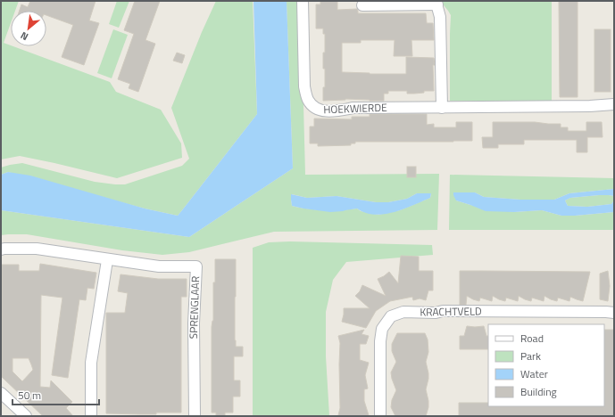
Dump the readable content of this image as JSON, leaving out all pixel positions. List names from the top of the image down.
{
  "streets": {
    "street": ["HOEKWIERDE", "SPRENGLAAR", "KRACHTVELD"]
  },
  "legend": [
    "Road",
    "Park",
    "Water",
    "Building"
  ],
  "scale_bar": "50 m",
  "north": "bottom left"
}
